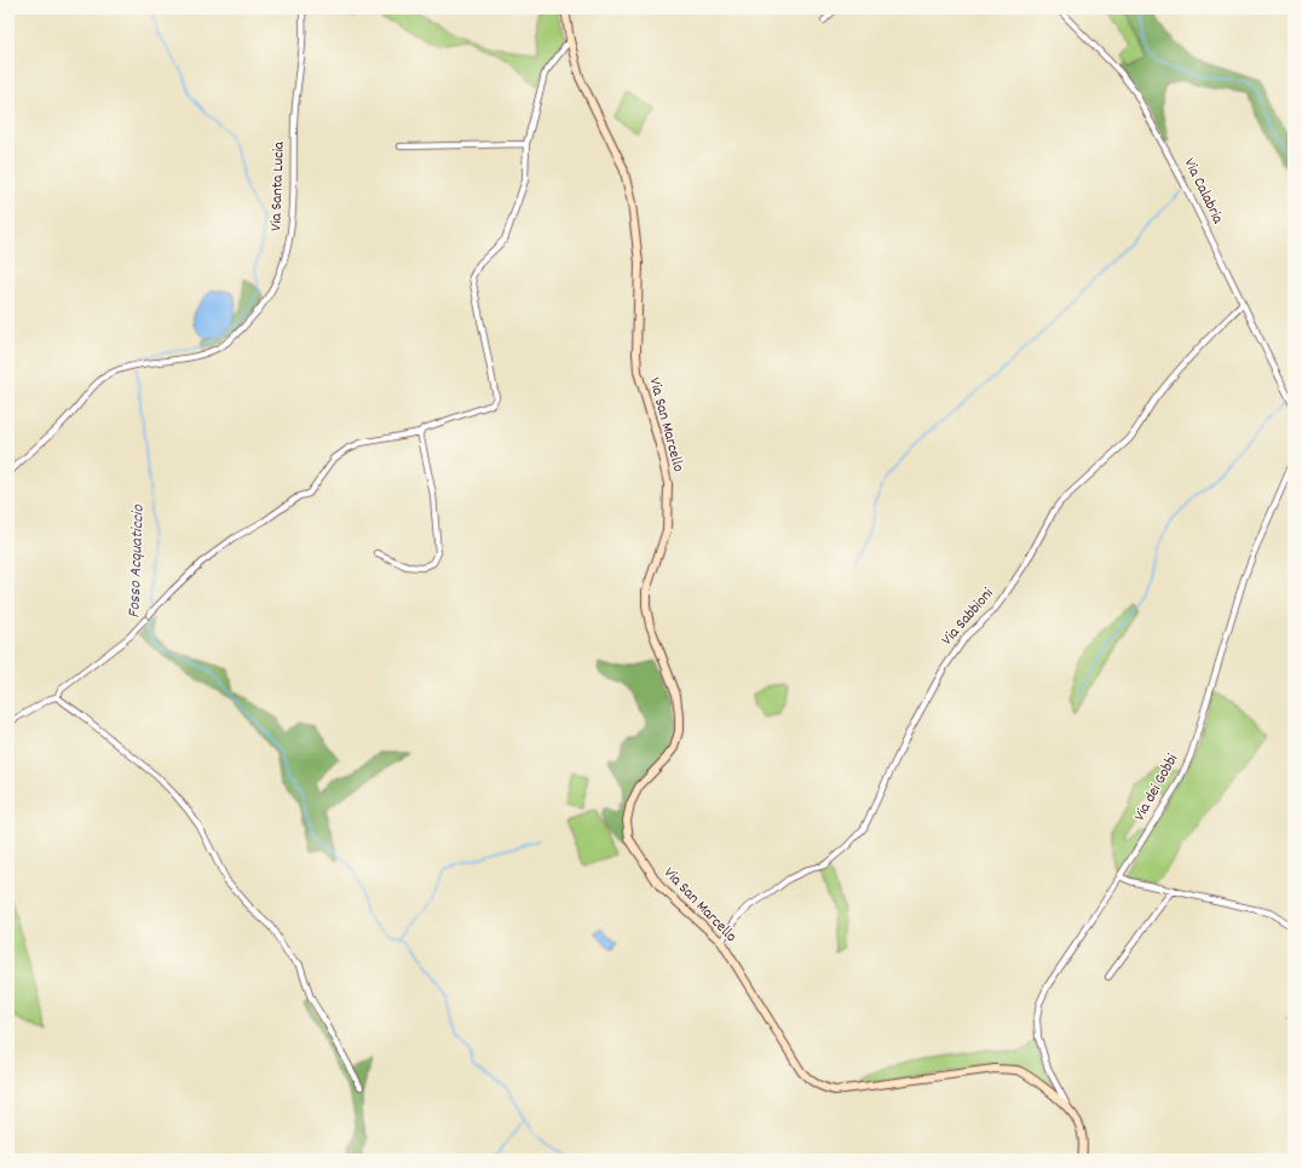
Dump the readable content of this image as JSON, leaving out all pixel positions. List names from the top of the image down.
{
  "streets": {
    "main road": ["Via San Marcello"],
    "street": [
      "Via Santa Lucia",
      "Via Calabria",
      "Via Sabbioni",
      "Via dei Gobbi"
    ]
  },
  "crossings": [
    ["Via Calabria", "Via Sabbioni"],
    ["Via San Marcello", "Via Sabbioni"],
    ["Via San Marcello", "Via dei Gobbi"]
  ],
  "water": ["Fosso Acquaticcio"]
}
